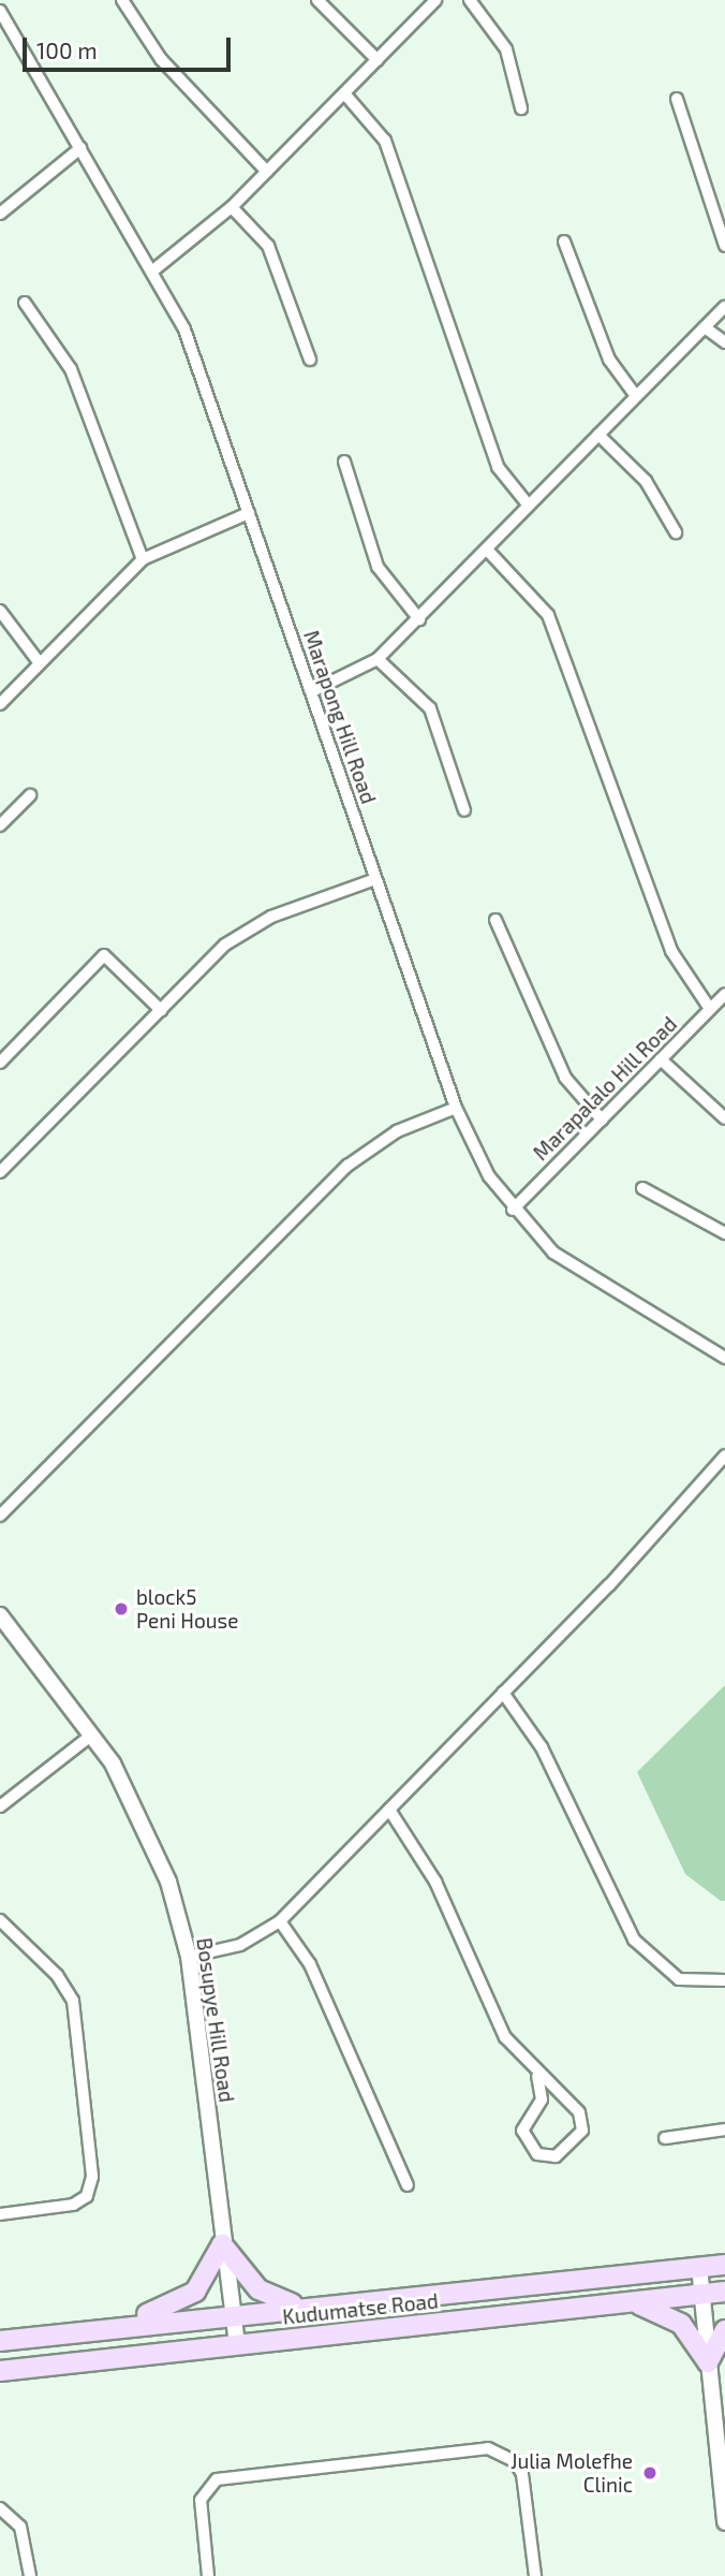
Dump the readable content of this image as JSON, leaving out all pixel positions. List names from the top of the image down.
{
  "streets": {
    "main road": ["Kudumatse Road"],
    "street": ["Marapong Hill Road", "Marapalalo Hill Road", "Bosupye Hill Road"]
  },
  "crossings": [
    ["Marapong Hill Road", "Marapalalo Hill Road"],
    ["Bosupye Hill Road", "Kudumatse Road"]
  ],
  "places": ["block5 Peni House", "Julia Molefhe Clinic"],
  "scale_bar": "100 m"
}
